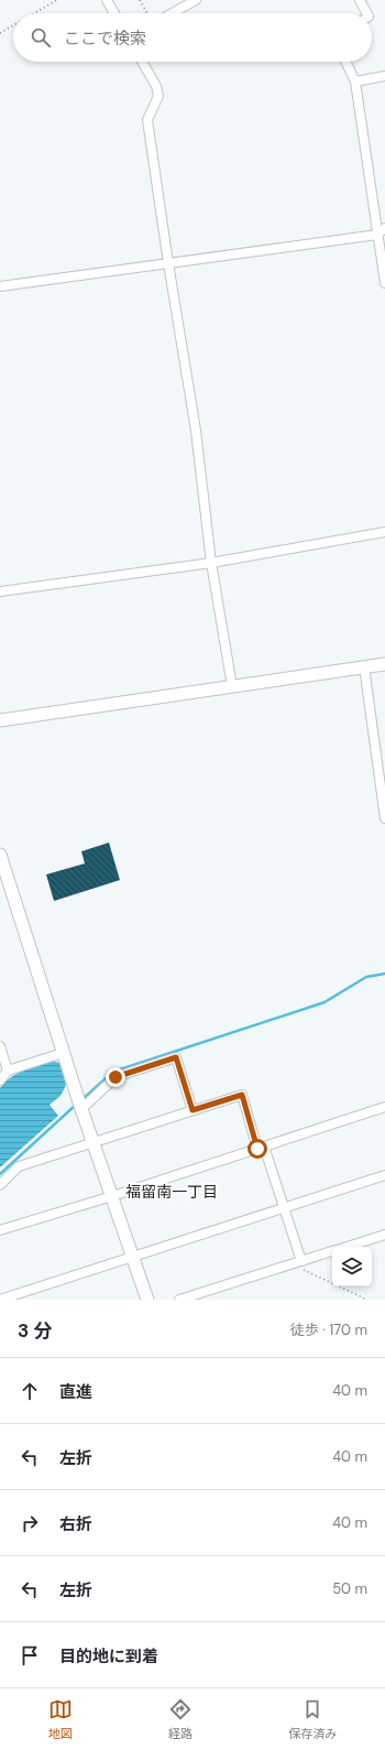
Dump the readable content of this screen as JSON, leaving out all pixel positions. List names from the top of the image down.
{
  "districts": ["福留南一丁目"],
  "page": {
    "search": "ここで検索",
    "heading": ["3 分", "徒歩 · 170 m"],
    "list": [
      ["直進", "40 m"],
      ["左折", "40 m"],
      ["右折", "40 m"],
      ["左折", "50 m"],
      "目的地に到着"
    ],
    "nav": ["地図", "経路", "保存済み"]
  }
}
